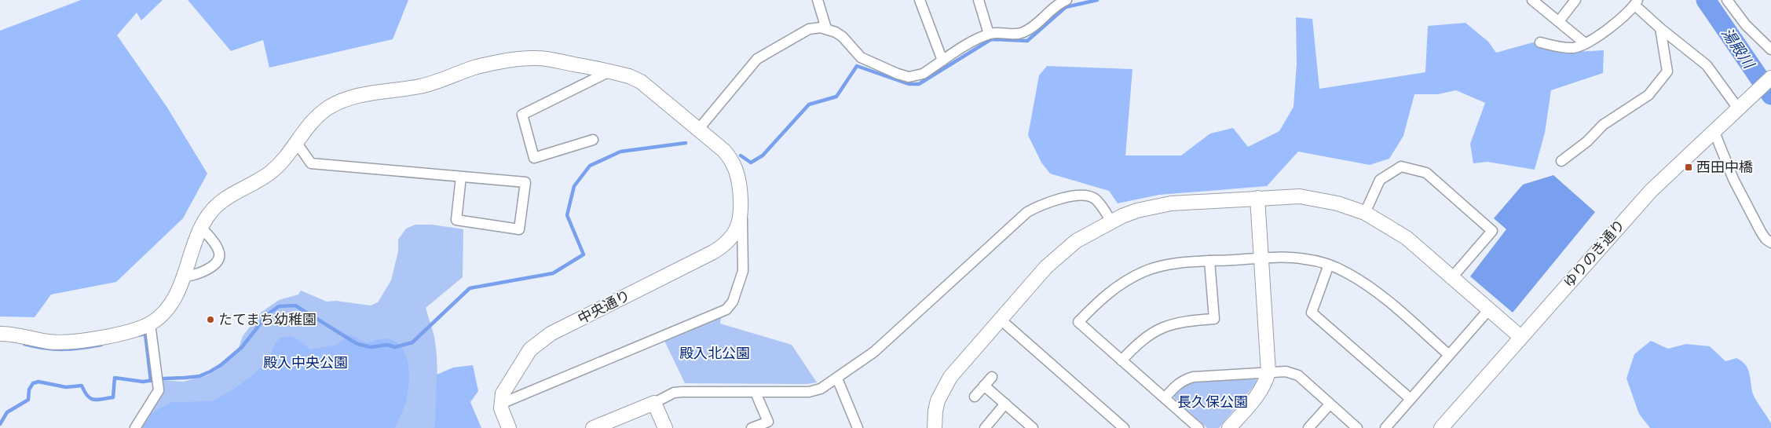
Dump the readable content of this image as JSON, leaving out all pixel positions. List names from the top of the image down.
{
  "streets": {
    "street": ["ゆりのき通り", "中央通り"]
  },
  "water": ["湯殿川"],
  "parks": ["殿入北公園", "殿入中央公園", "長久保公園"],
  "places": {
    "transit": ["西田中橋"],
    "other": ["たてまち幼稚園"]
  }
}
